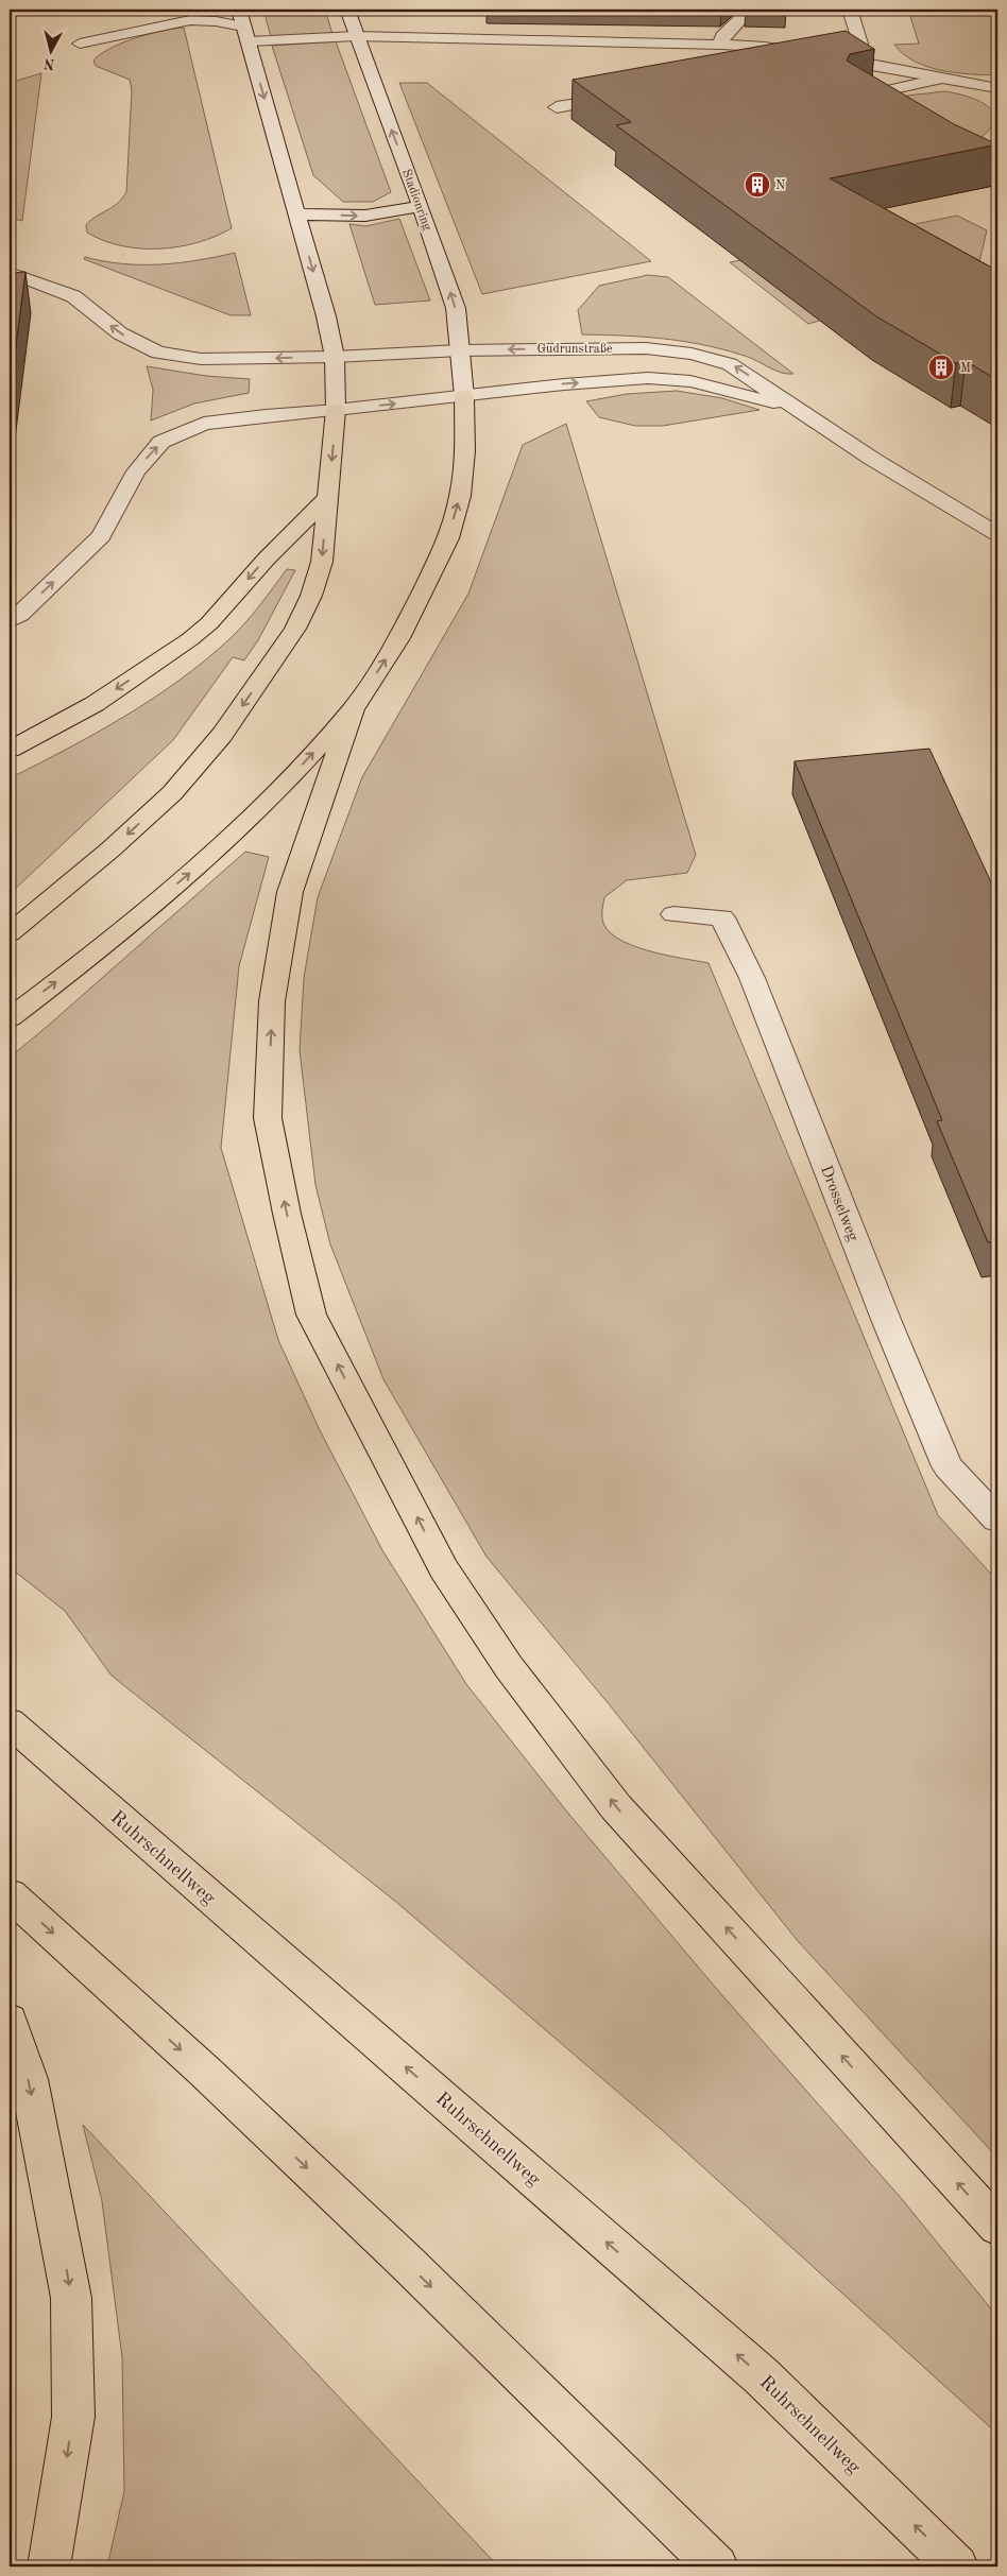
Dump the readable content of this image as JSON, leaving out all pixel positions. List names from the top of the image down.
{
  "streets": {
    "highway": ["Ruhrschnellweg"],
    "main road": ["Stadionring", "Gudrunstraße", "Drosselweg"]
  },
  "crossings": [
    ["Stadionring", "Gudrunstraße"]
  ],
  "places": {
    "building": ["N", "M"]
  },
  "north": "bottom"
}
